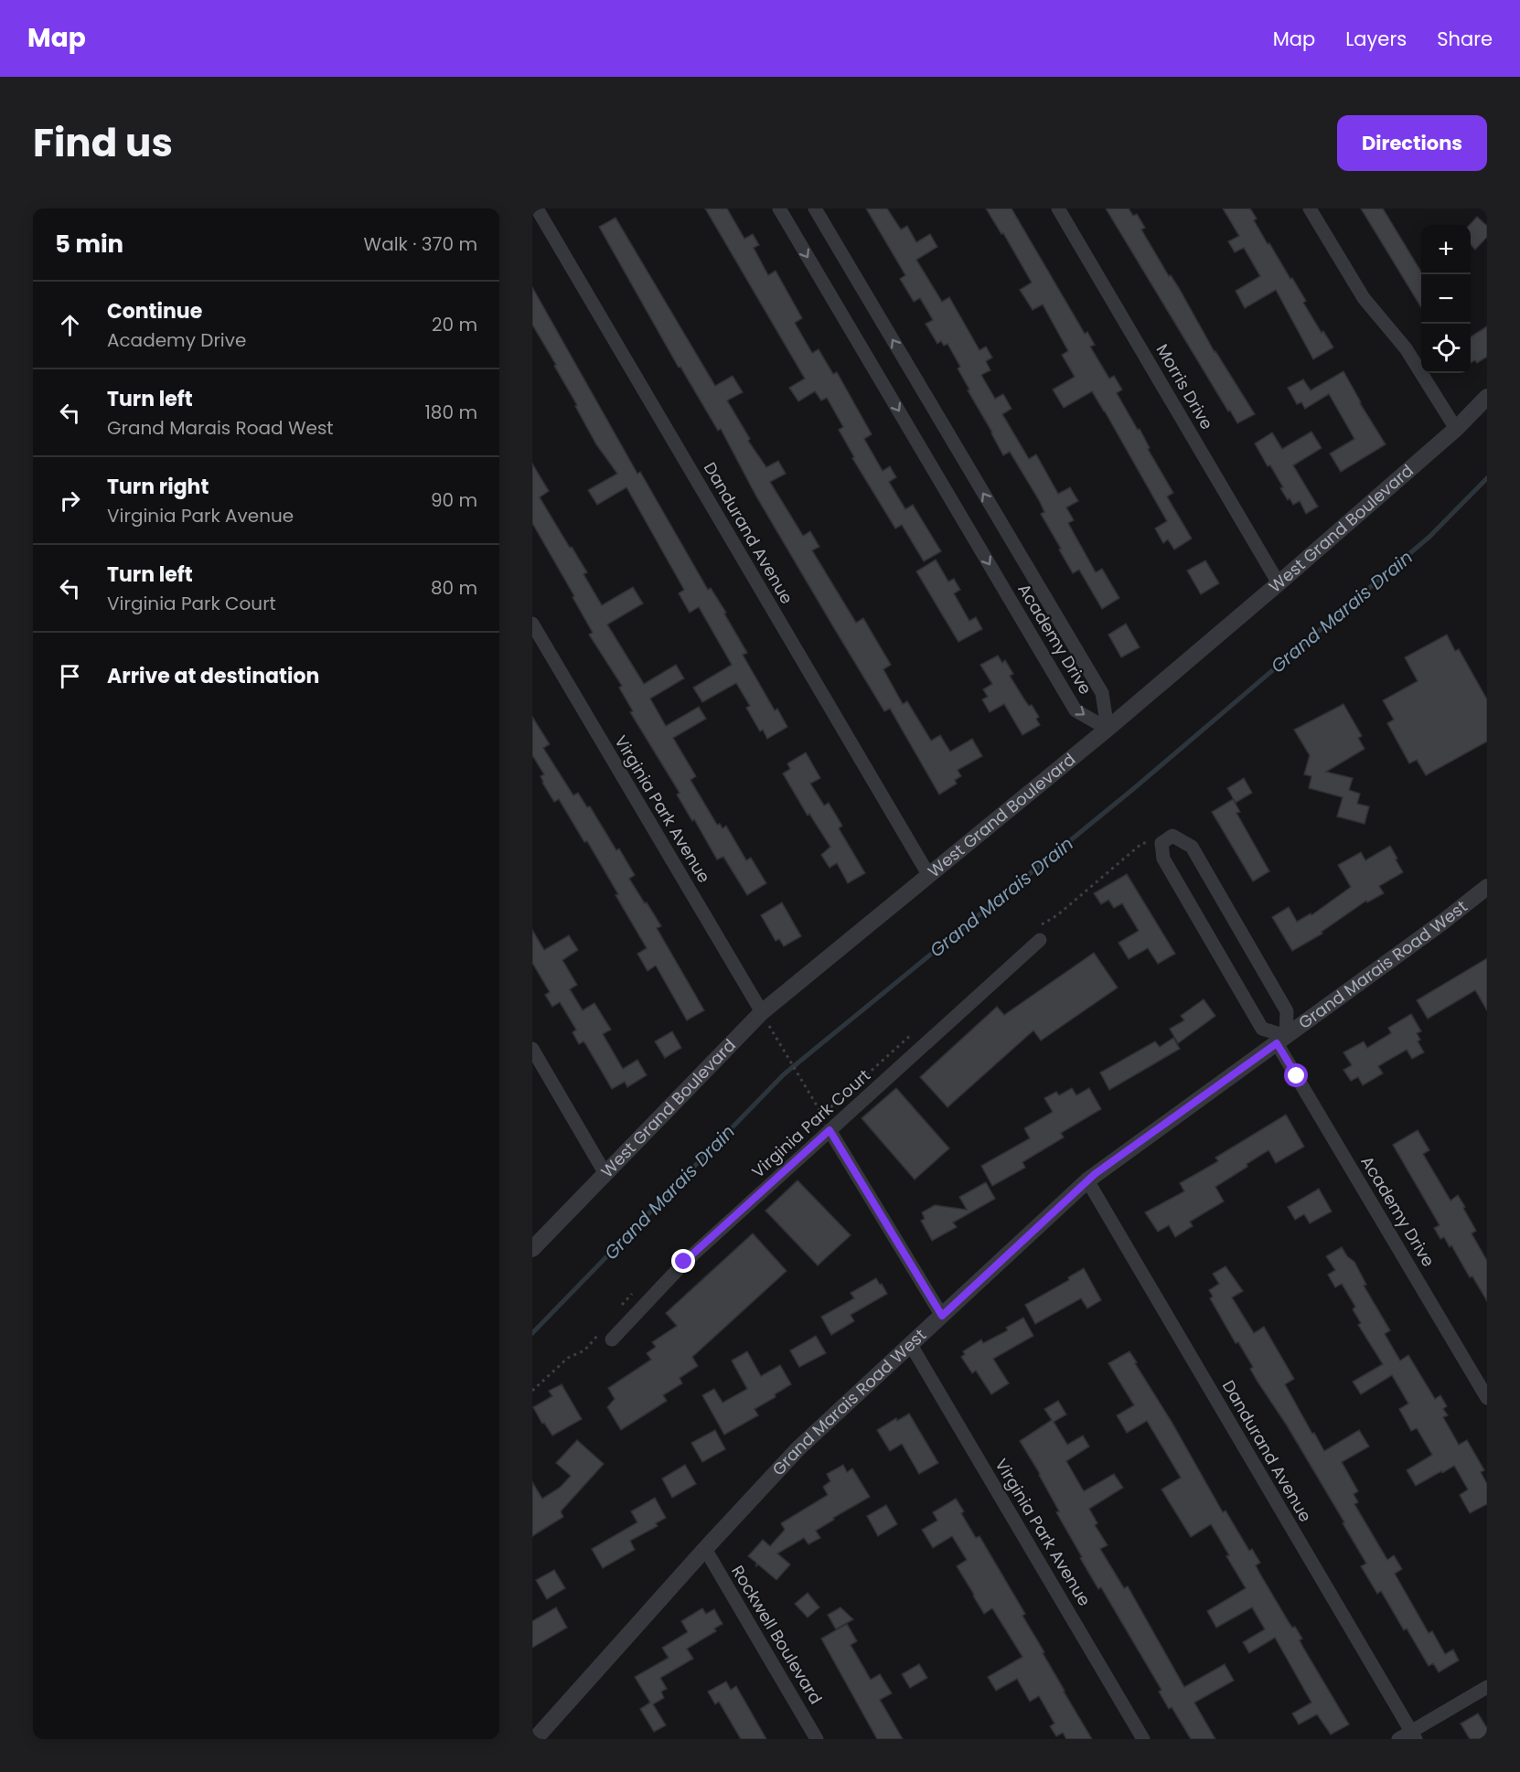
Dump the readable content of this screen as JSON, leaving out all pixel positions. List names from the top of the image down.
{
  "streets": {
    "street": [
      "Morris Drive",
      "West Grand Boulevard",
      "Dandurand Avenue",
      "Academy Drive",
      "Virginia Park Avenue",
      "Grand Marais Road West",
      "Virginia Park Court",
      "Rockwell Boulevard"
    ]
  },
  "crossings": [
    ["Morris Drive", "West Grand Boulevard"],
    ["West Grand Boulevard", "Dandurand Avenue"],
    ["West Grand Boulevard", "Academy Drive"],
    ["West Grand Boulevard", "Virginia Park Avenue"],
    ["Dandurand Avenue", "Grand Marais Road West"],
    ["Academy Drive", "Grand Marais Road West"],
    ["Virginia Park Avenue", "Grand Marais Road West"],
    ["Grand Marais Road West", "Rockwell Boulevard"]
  ],
  "water": ["Grand Marais Drain"],
  "page": {
    "header": "Map",
    "nav": ["Map", "Layers", "Share"],
    "title": "Find us",
    "buttons": "Directions",
    "heading": ["5 min", "Walk · 370 m"],
    "map_buttons": ["+", "−"],
    "list": [
      ["Continue", "Academy Drive", "20 m"],
      ["Turn left", "Grand Marais Road West", "180 m"],
      ["Turn right", "Virginia Park Avenue", "90 m"],
      ["Turn left", "Virginia Park Court", "80 m"],
      "Arrive at destination"
    ]
  }
}
